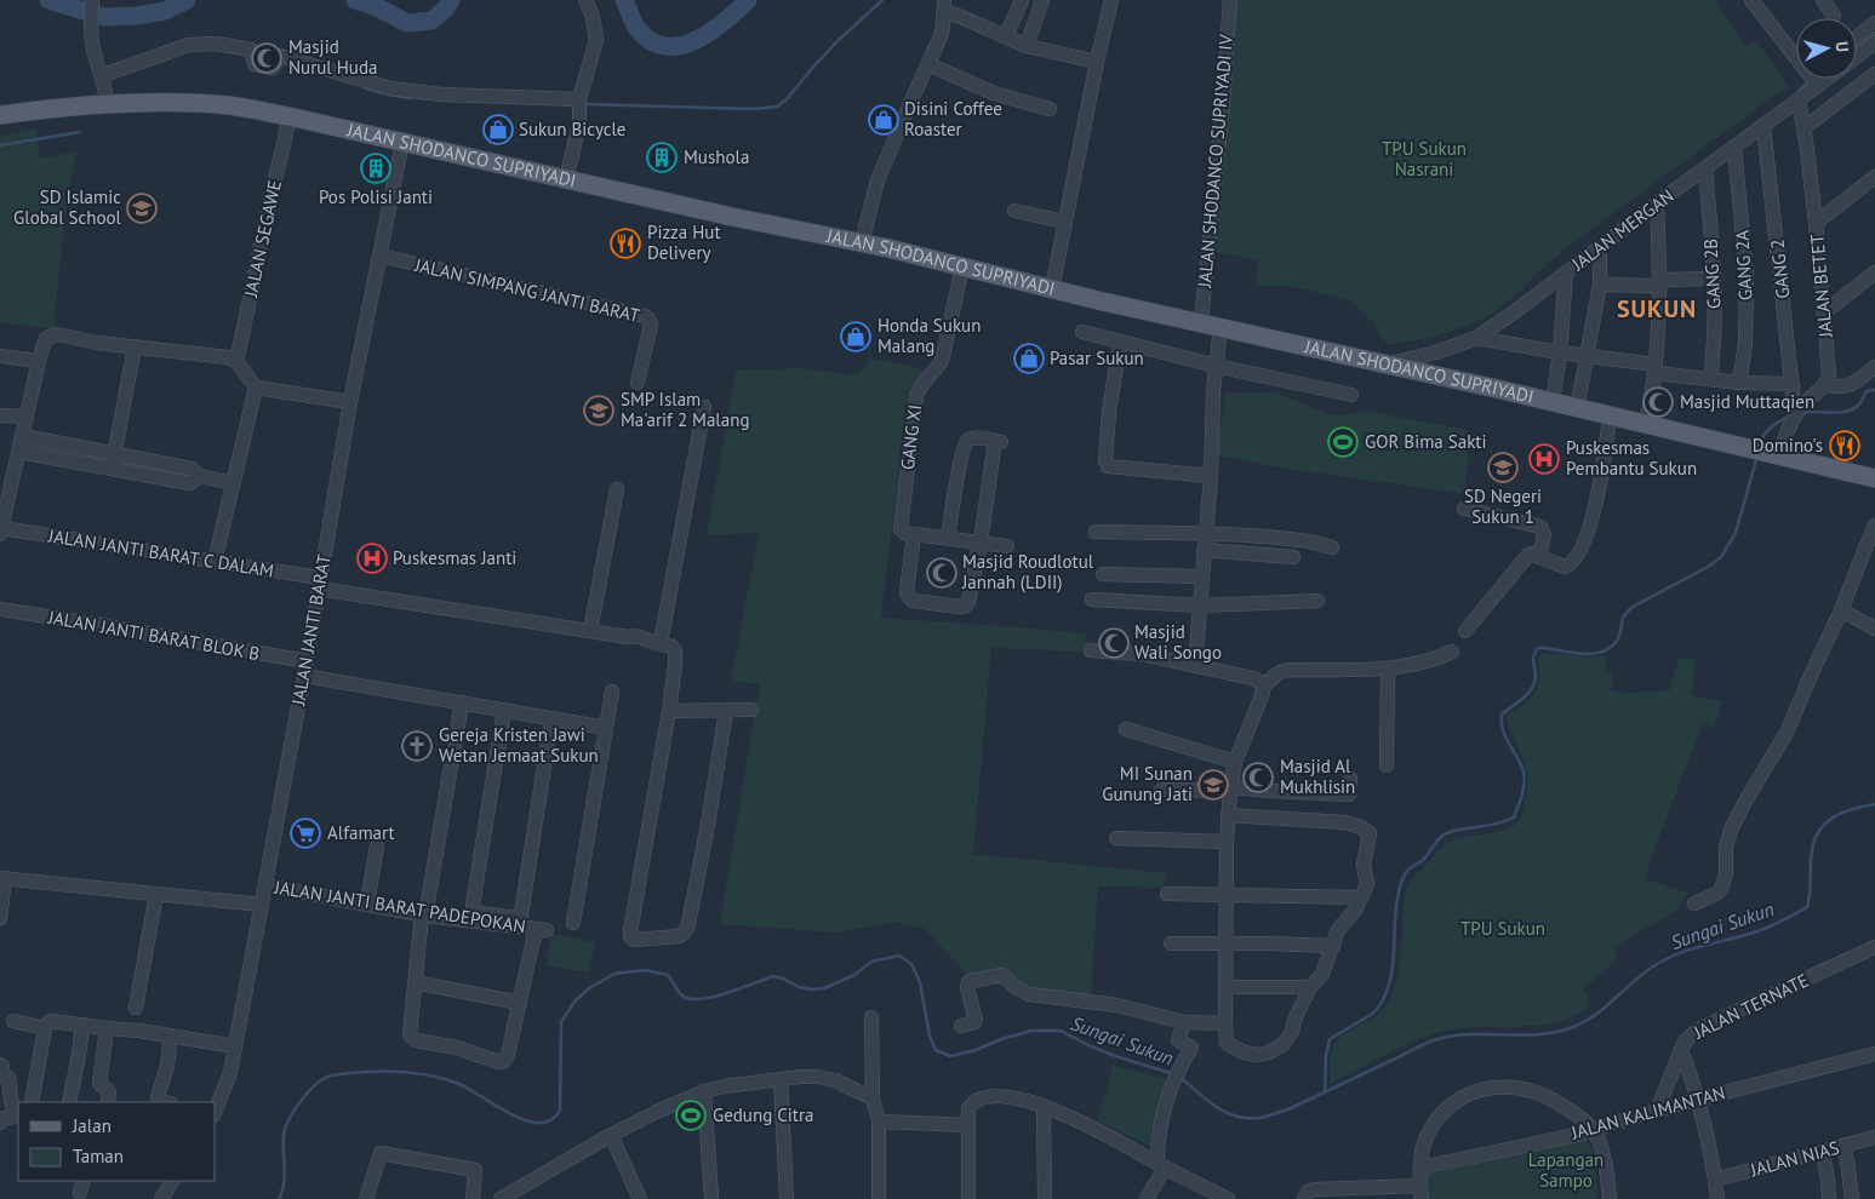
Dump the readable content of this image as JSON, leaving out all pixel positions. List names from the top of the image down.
{
  "streets": {
    "main road": ["JALAN SHODANCO SUPRIYADI"],
    "street": [
      "JALAN SHODANCO SUPRIYADI IV",
      "JALAN MERGAN",
      "JALAN SEGAWE",
      "GANG 2A",
      "GANG 2",
      "GANG 2B",
      "JALAN BETET",
      "JALAN SIMPANG JANTI BARAT",
      "GANG XI",
      "JALAN JANTI BARAT C DALAM",
      "JALAN JANTI BARAT",
      "JALAN JANTI BARAT BLOK B",
      "JALAN JANTI BARAT PADEPOKAN",
      "JALAN TERNATE",
      "JALAN KALIMANTAN",
      "JALAN NIAS"
    ]
  },
  "crossings": [
    ["JALAN SHODANCO SUPRIYADI", "JALAN SHODANCO SUPRIYADI IV"],
    ["JALAN SHODANCO SUPRIYADI", "JALAN MERGAN"],
    ["JALAN SHODANCO SUPRIYADI", "JALAN SEGAWE"],
    ["JALAN SHODANCO SUPRIYADI", "GANG XI"],
    ["JALAN SHODANCO SUPRIYADI", "JALAN JANTI BARAT"],
    ["JALAN MERGAN", "GANG 2A"],
    ["JALAN MERGAN", "GANG 2"],
    ["JALAN MERGAN", "GANG 2B"],
    ["JALAN MERGAN", "JALAN BETET"],
    ["JALAN SIMPANG JANTI BARAT", "JALAN JANTI BARAT"],
    ["JALAN JANTI BARAT C DALAM", "JALAN JANTI BARAT"],
    ["JALAN JANTI BARAT", "JALAN JANTI BARAT BLOK B"],
    ["JALAN JANTI BARAT", "JALAN JANTI BARAT PADEPOKAN"],
    ["JALAN TERNATE", "JALAN KALIMANTAN"],
    ["JALAN TERNATE", "JALAN NIAS"]
  ],
  "districts": ["SUKUN"],
  "water": ["Sungai Sukun"],
  "parks": ["TPU Sukun Nasrani", "TPU Sukun", "Lapangan Sampo"],
  "places": {
    "mosque": [
      "Masjid Nurul Huda",
      "Masjid Muttaqien",
      "Masjid Roudlotul Jannah (LDII)",
      "Masjid Wali Songo",
      "Masjid Al Mukhlisin"
    ],
    "shop": [
      "Disini Coffee Roaster",
      "Sukun Bicycle",
      "Honda Sukun Malang",
      "Pasar Sukun"
    ],
    "building": ["Mushola", "Pos Polisi Janti"],
    "school or university": [
      "SD Islamic Global School",
      "SMP Islam Ma'arif 2 Malang",
      "SD Negeri Sukun 1",
      "MI Sunan Gunung Jati"
    ],
    "restaurant": ["Pizza Hut Delivery", "Domino's"],
    "sports": ["GOR Bima Sakti", "Gedung Citra"],
    "hospital": ["Puskesmas Pembantu Sukun", "Puskesmas Janti"],
    "church": ["Gereja Kristen Jawi Wetan Jemaat Sukun"],
    "supermarket": ["Alfamart"]
  },
  "legend": ["Jalan", "Taman"],
  "north": "right"
}
